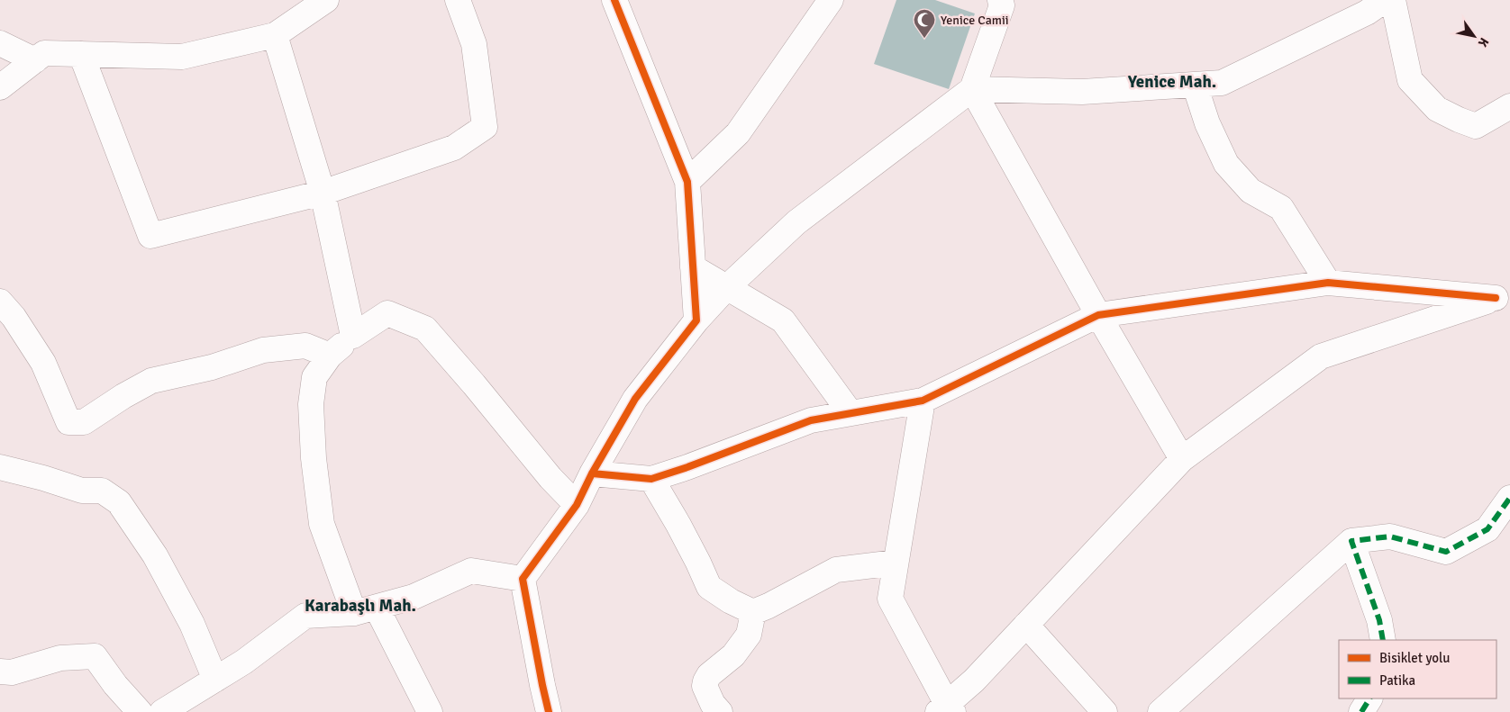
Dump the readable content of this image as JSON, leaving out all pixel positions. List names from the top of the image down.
{
  "districts": ["Yenice Mah.", "Karabaşlı Mah."],
  "places": {
    "mosque": ["Yenice Camii"]
  },
  "legend": ["Bisiklet yolu", "Patika"],
  "north": "bottom right"
}
